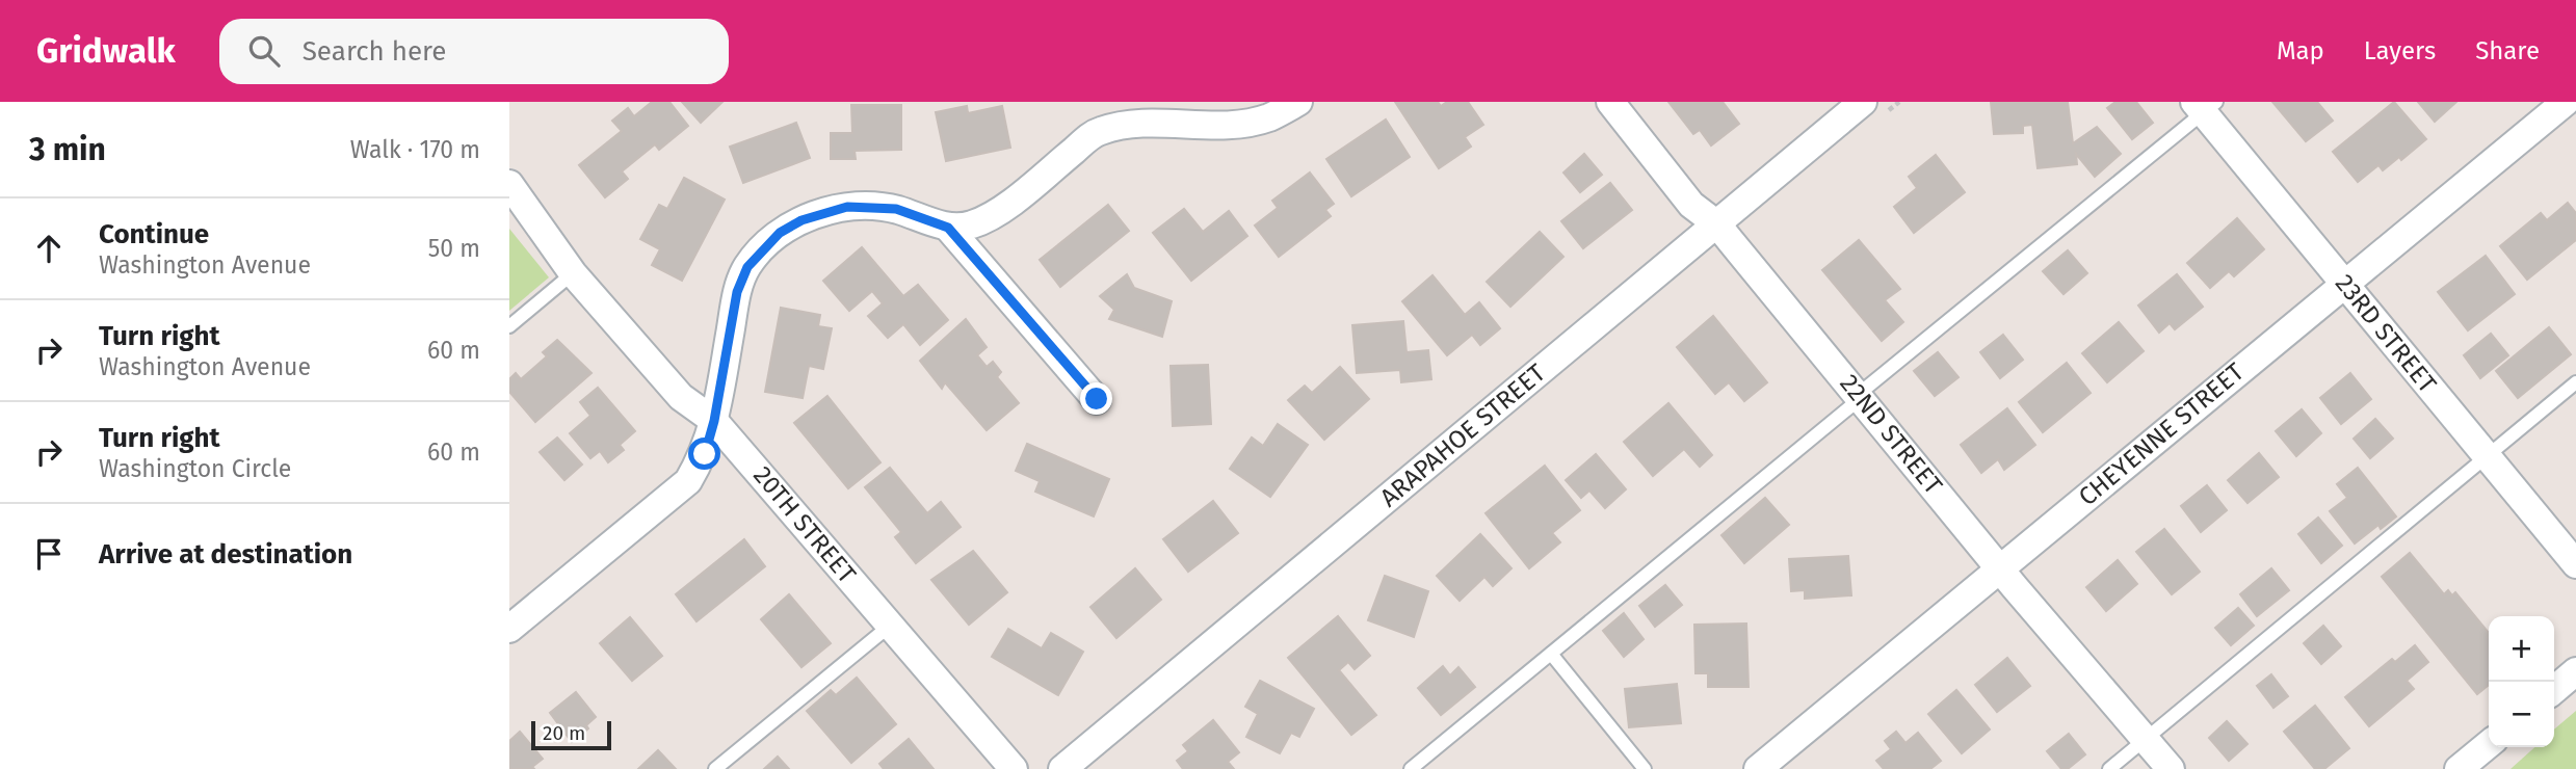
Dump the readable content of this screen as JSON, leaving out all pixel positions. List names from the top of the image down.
{
  "streets": {
    "street": [
      "23RD STREET",
      "22ND STREET",
      "CHEYENNE STREET",
      "ARAPAHOE STREET",
      "20TH STREET"
    ]
  },
  "crossings": [
    ["23RD STREET", "CHEYENNE STREET"],
    ["22ND STREET", "CHEYENNE STREET"],
    ["22ND STREET", "ARAPAHOE STREET"]
  ],
  "scale_bar": "20 m",
  "page": {
    "header": "Gridwalk",
    "search": "Search here",
    "nav": ["Map", "Layers", "Share"],
    "heading": ["3 min", "Walk · 170 m"],
    "list": [
      ["Continue", "Washington Avenue", "50 m"],
      ["Turn right", "Washington Avenue", "60 m"],
      ["Turn right", "Washington Circle", "60 m"],
      "Arrive at destination"
    ],
    "map_buttons": ["+", "−"],
    "scale": "20 m"
  }
}
